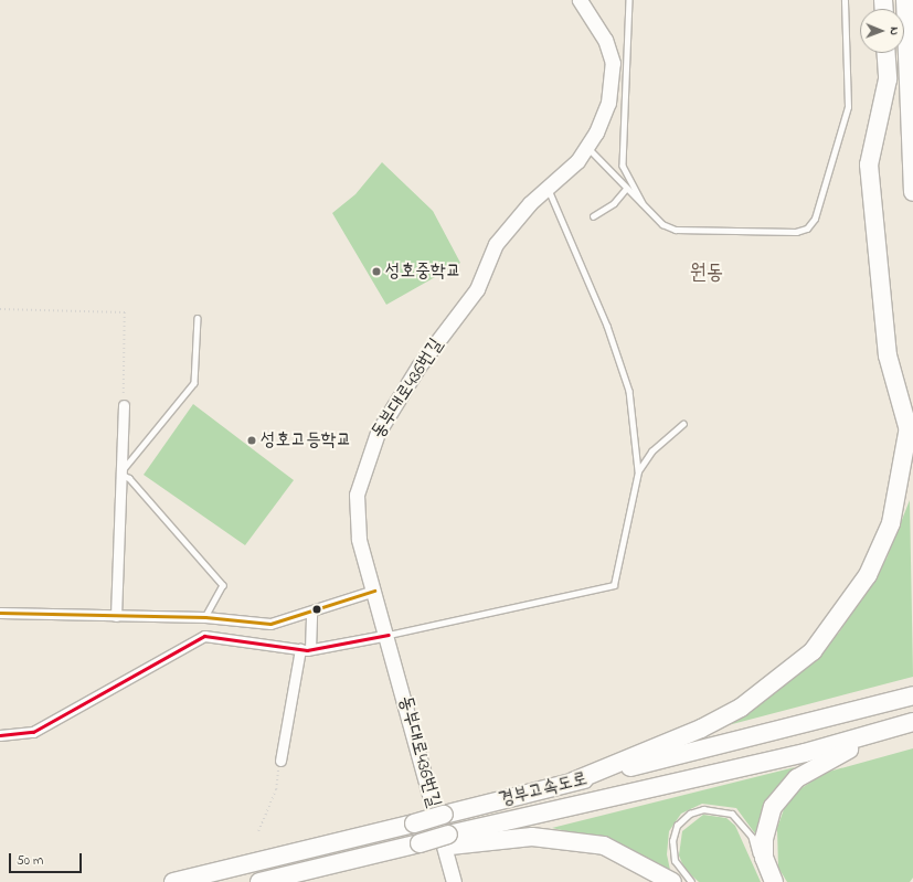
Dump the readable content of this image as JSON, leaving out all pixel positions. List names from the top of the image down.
{
  "streets": {
    "highway": ["경부고속도로"],
    "street": ["동부대로436번길"]
  },
  "districts": ["원동"],
  "places": ["성호중학교", "성호고등학교"],
  "scale_bar": "50 m",
  "north": "right"
}
